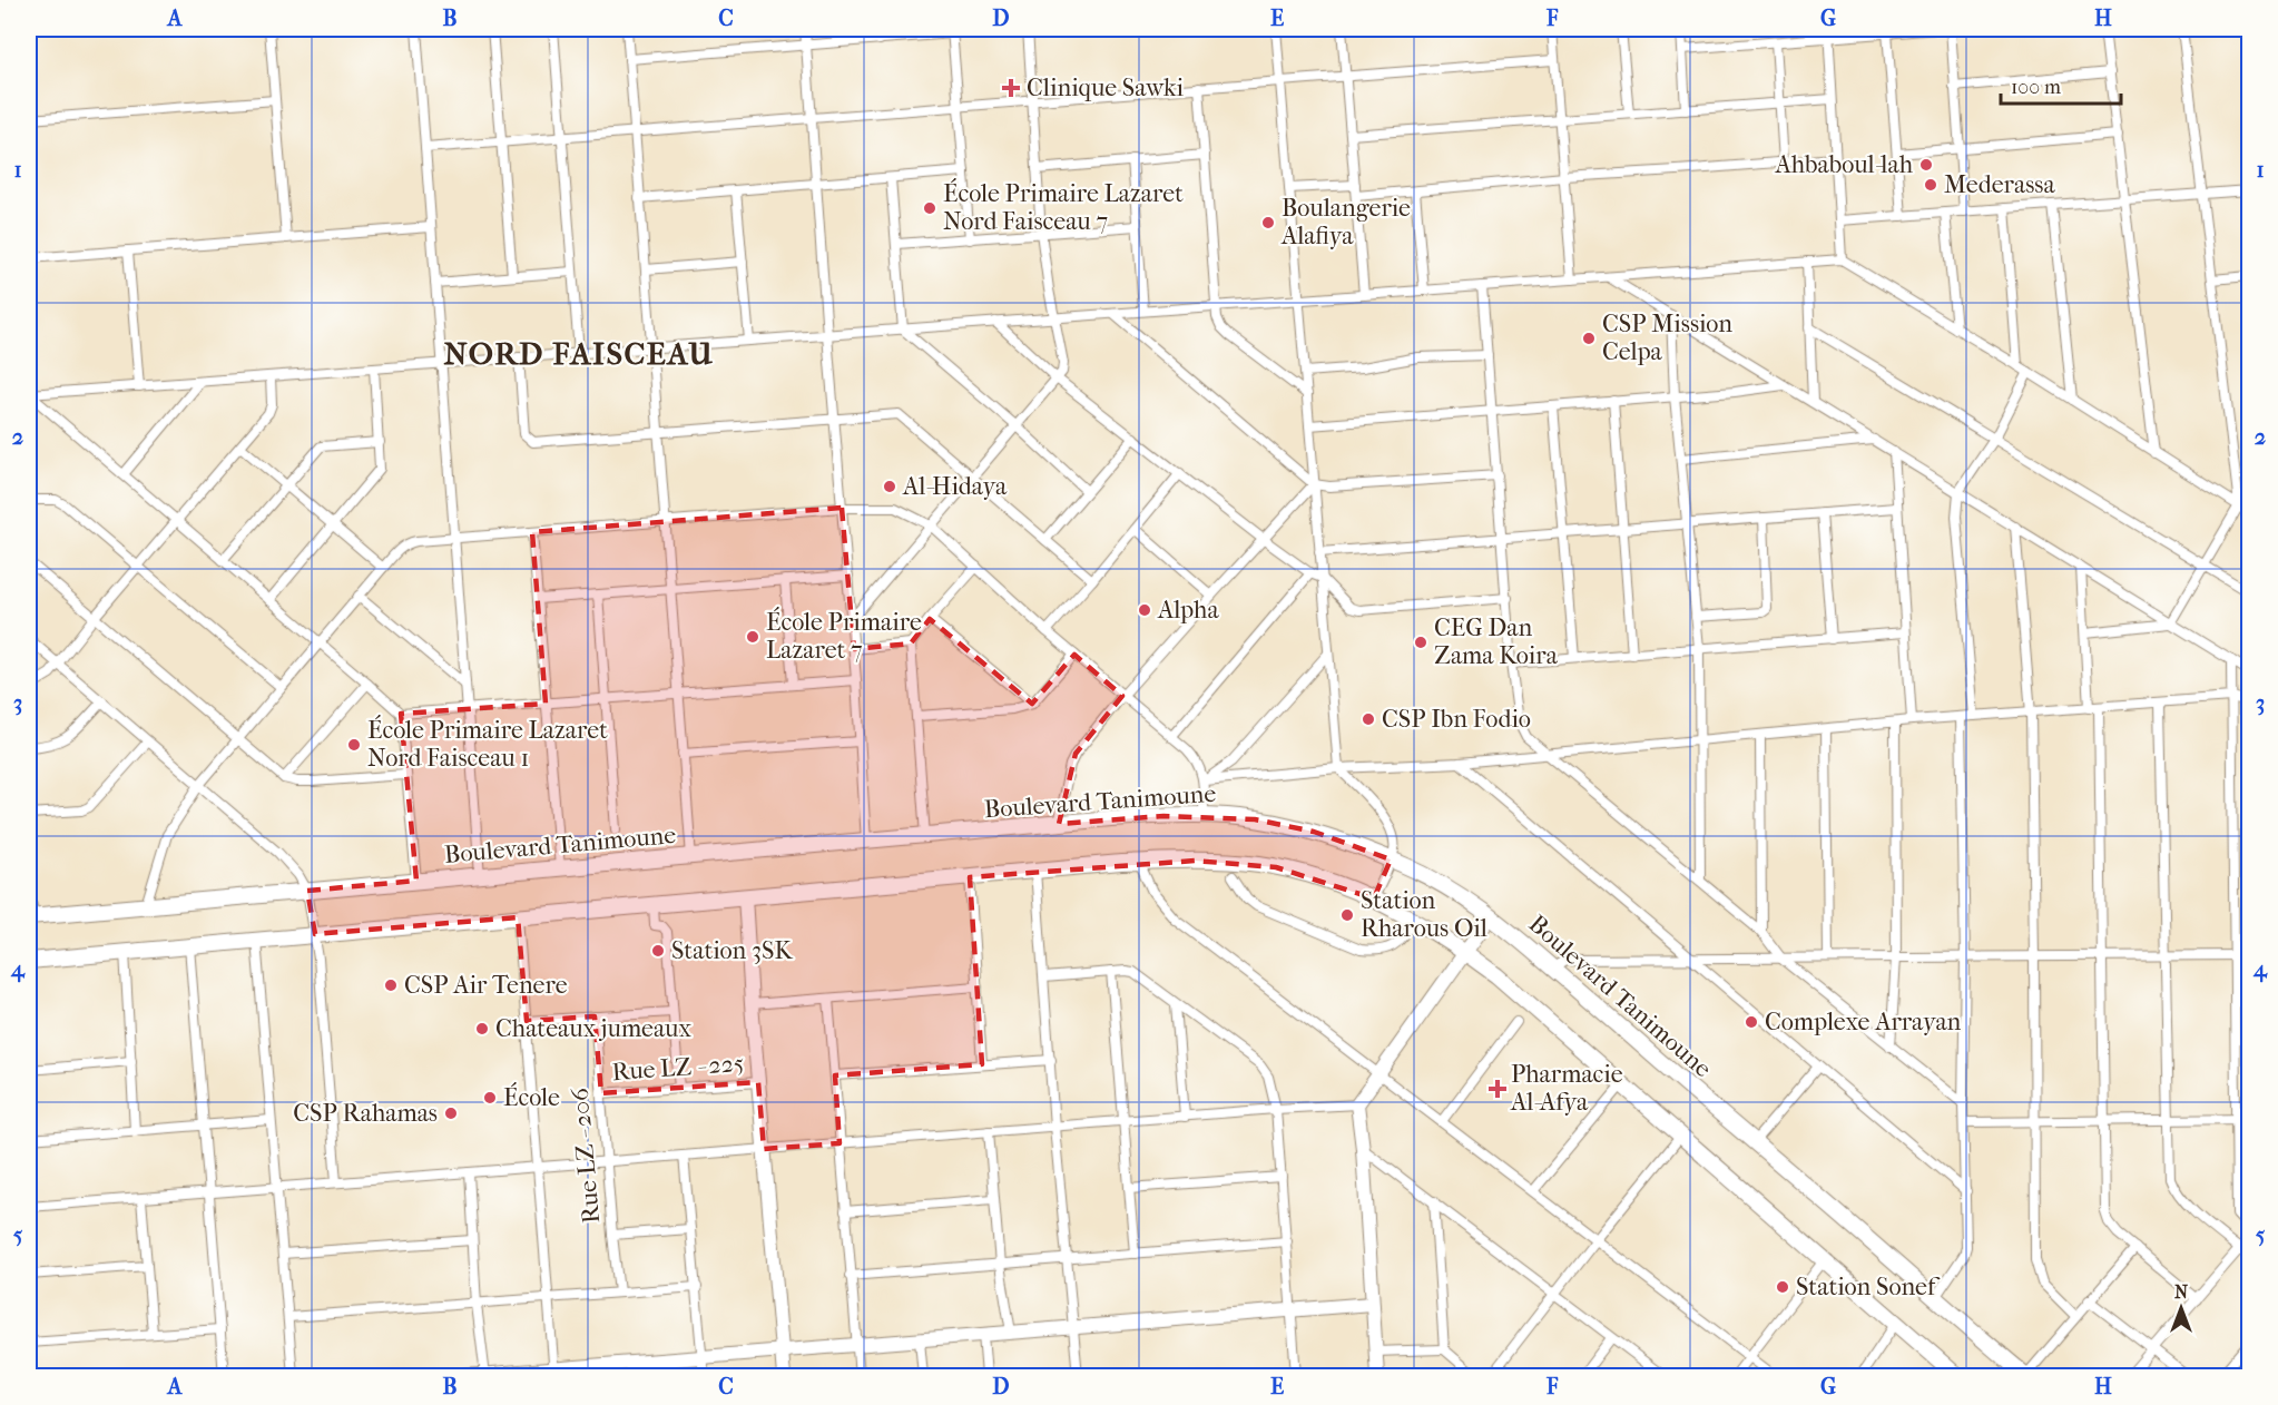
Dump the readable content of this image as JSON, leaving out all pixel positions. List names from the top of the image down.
{
  "streets": {
    "main road": ["Boulevard Tanimoune"],
    "street": ["Rue LZ - 225", "Rue LZ - 206"]
  },
  "crossings": [
    ["Rue LZ - 225", "Rue LZ - 206"]
  ],
  "districts": ["NORD FAISCEAU"],
  "places": {
    "health": ["Clinique Sawki", "Pharmacie Al-Afya"],
    "other": [
      "Ahbaboul-lah",
      "Mederassa",
      "École Primaire Lazaret Nord Faisceau 7",
      "Boulangerie Alafiya",
      "CSP Mission Celpa",
      "Al-Hidaya",
      "Alpha",
      "École Primaire Lazaret 7",
      "CEG Dan Zama Koira",
      "CSP Ibn Fodio",
      "École Primaire Lazaret Nord Faisceau 1",
      "Station Rharous Oil",
      "Station 3SK",
      "CSP Air Tenere",
      "Complexe Arrayan",
      "Chateaux jumeaux",
      "École",
      "CSP Rahamas",
      "Station Sonef"
    ]
  },
  "scale_bar": "100 m",
  "north": "top",
  "grid": {
    "columns": [
      "A",
      "B",
      "C",
      "D",
      "E",
      "F",
      "G",
      "H"
    ],
    "rows": [
      "1",
      "2",
      "3",
      "4",
      "5"
    ]
  }
}
